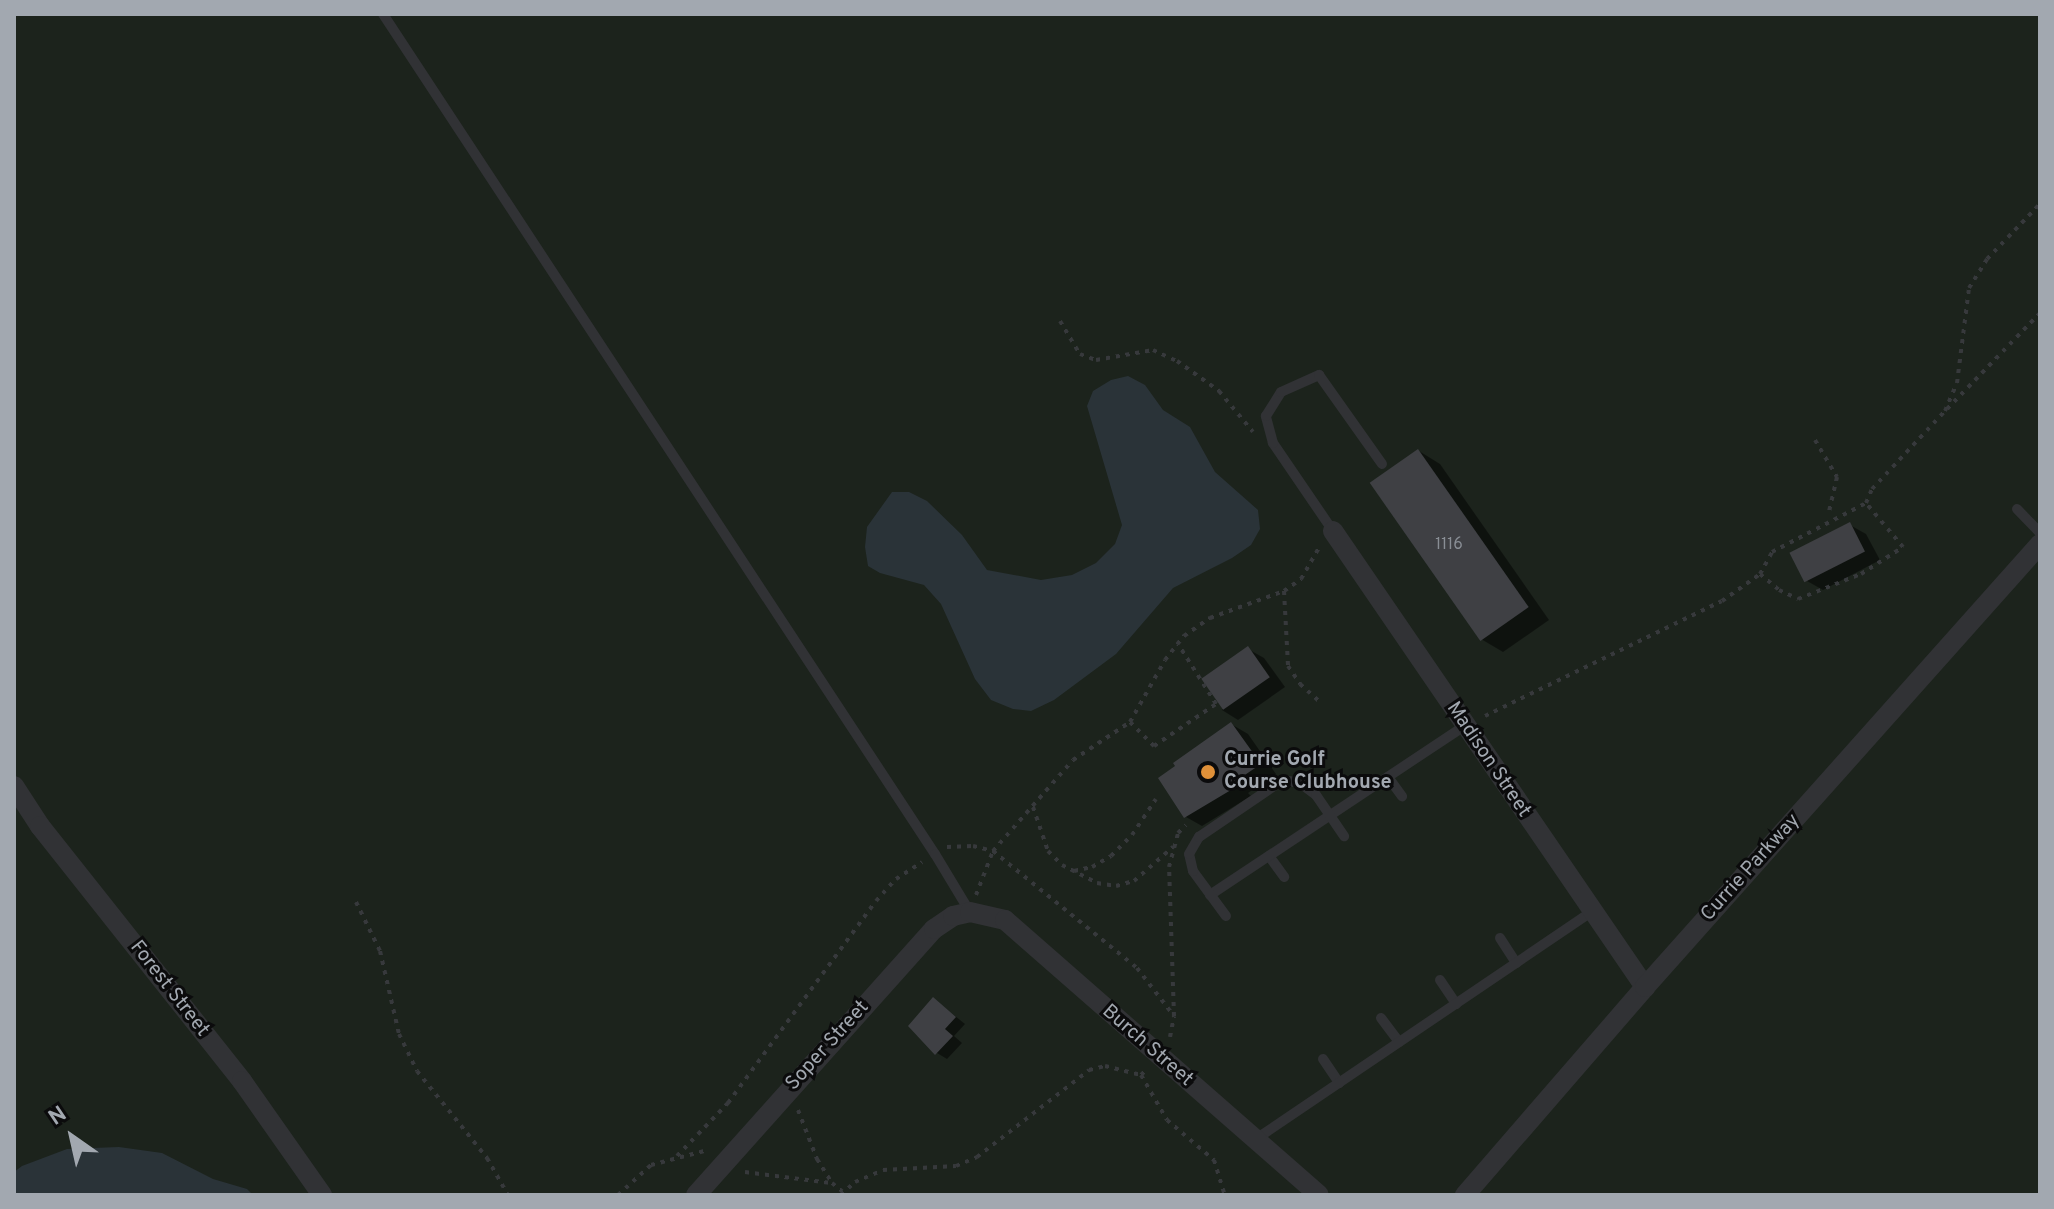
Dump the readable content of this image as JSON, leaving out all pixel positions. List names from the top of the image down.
{
  "streets": {
    "street": [
      "Madison Street",
      "Currie Parkway",
      "Forest Street",
      "Soper Street",
      "Burch Street"
    ]
  },
  "crossings": [
    ["Madison Street", "Currie Parkway"],
    ["Soper Street", "Burch Street"]
  ],
  "places": ["Currie Golf Course Clubhouse"],
  "house_numbers": ["1116"],
  "north": "top left"
}
